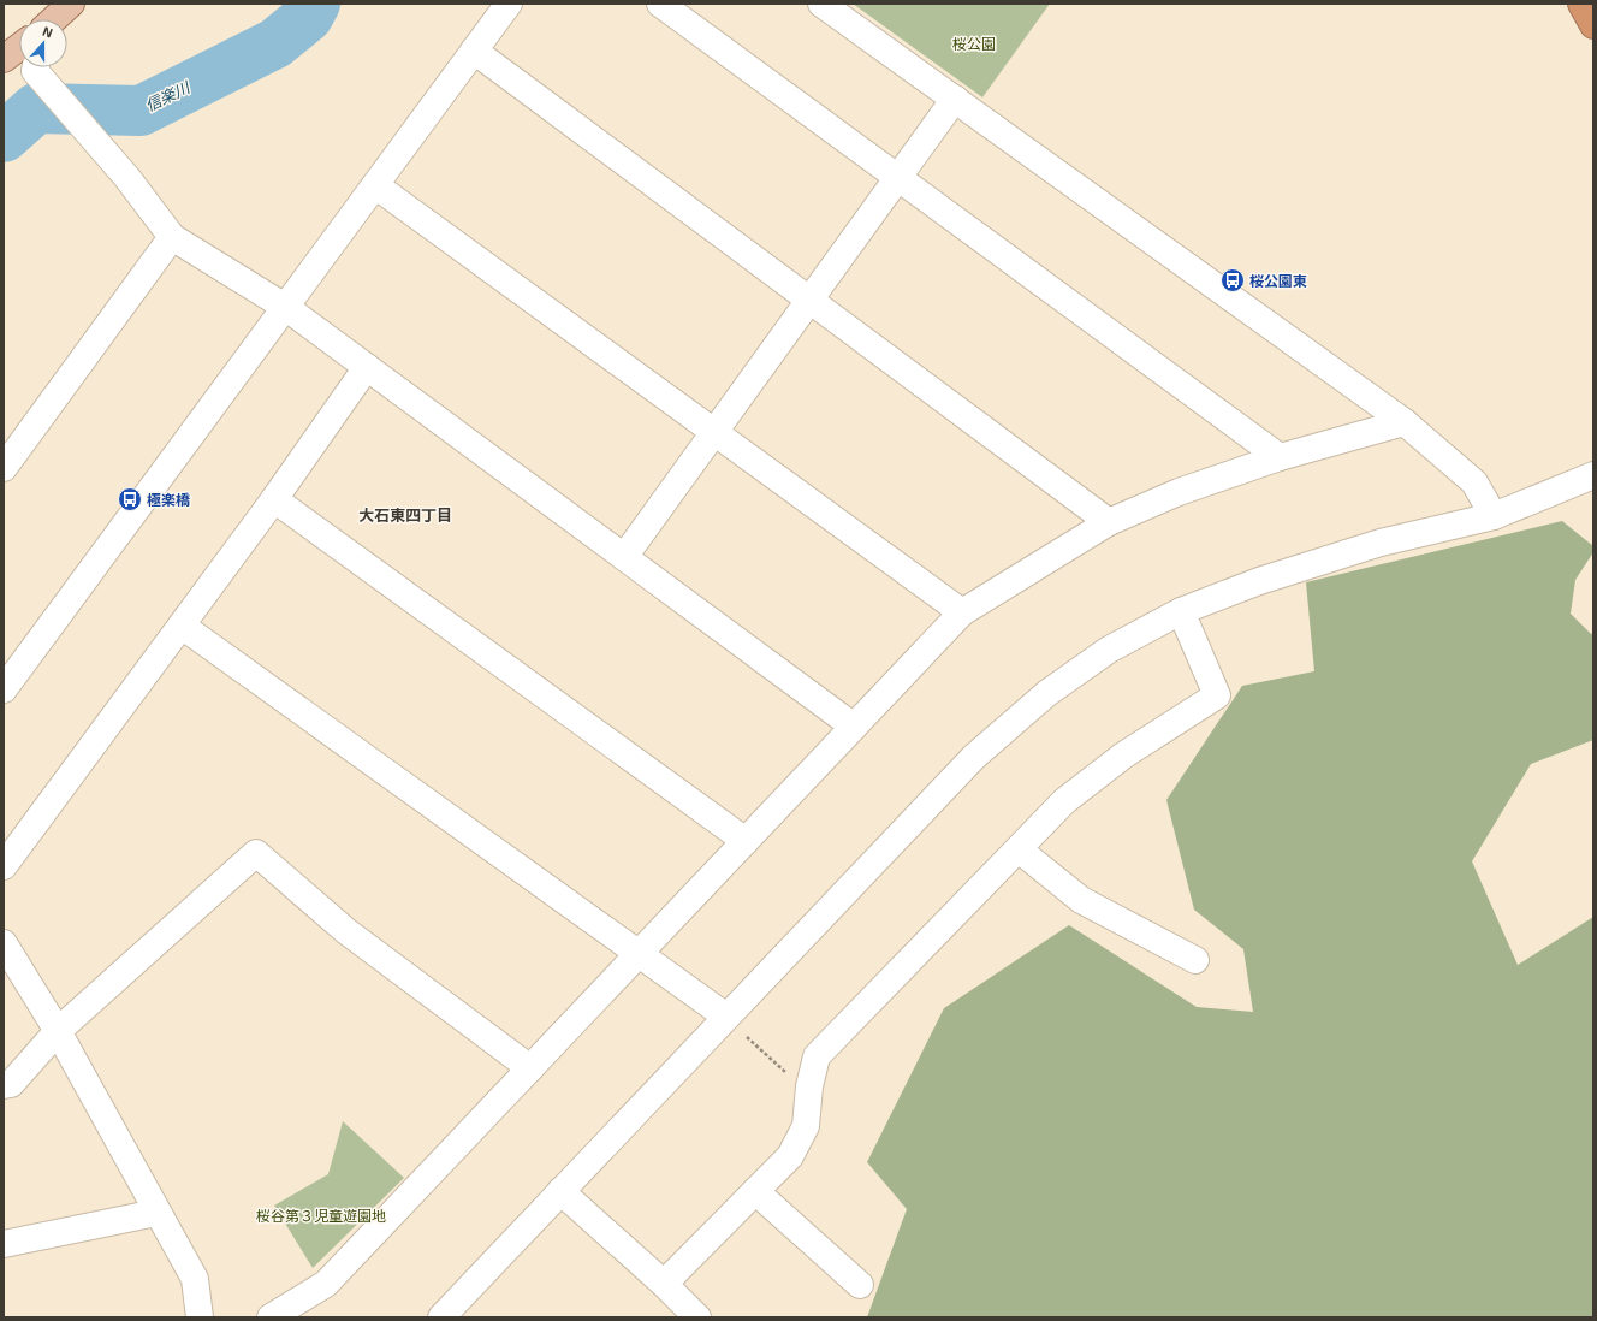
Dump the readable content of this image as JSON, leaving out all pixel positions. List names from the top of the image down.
{
  "districts": ["大石東四丁目"],
  "water": ["信楽川"],
  "parks": ["桜公園", "桜谷第３児童遊園地"],
  "places": {
    "bus stop": ["桜公園東", "極楽橋"]
  },
  "north": "top"
}
